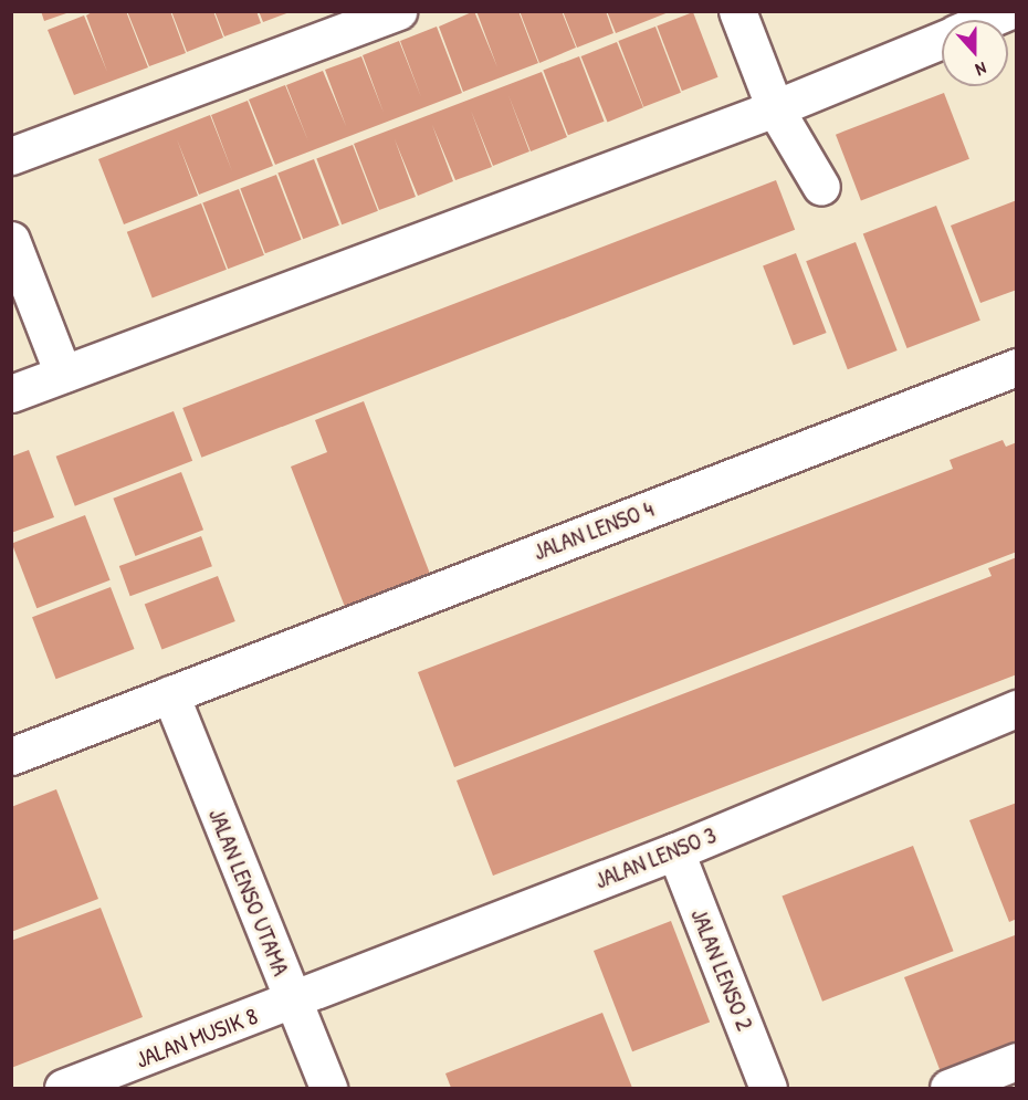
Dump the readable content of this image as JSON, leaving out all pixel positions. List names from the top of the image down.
{
  "streets": {
    "street": [
      "JALAN LENSO 4",
      "JALAN LENSO 3",
      "JALAN LENSO UTAMA",
      "JALAN LENSO 2",
      "JALAN MUSIK 8"
    ]
  },
  "crossings": [
    ["JALAN LENSO 4", "JALAN LENSO UTAMA"],
    ["JALAN LENSO 3", "JALAN LENSO UTAMA"],
    ["JALAN LENSO 3", "JALAN LENSO 2"],
    ["JALAN LENSO 3", "JALAN MUSIK 8"],
    ["JALAN LENSO UTAMA", "JALAN MUSIK 8"]
  ],
  "north": "bottom"
}
